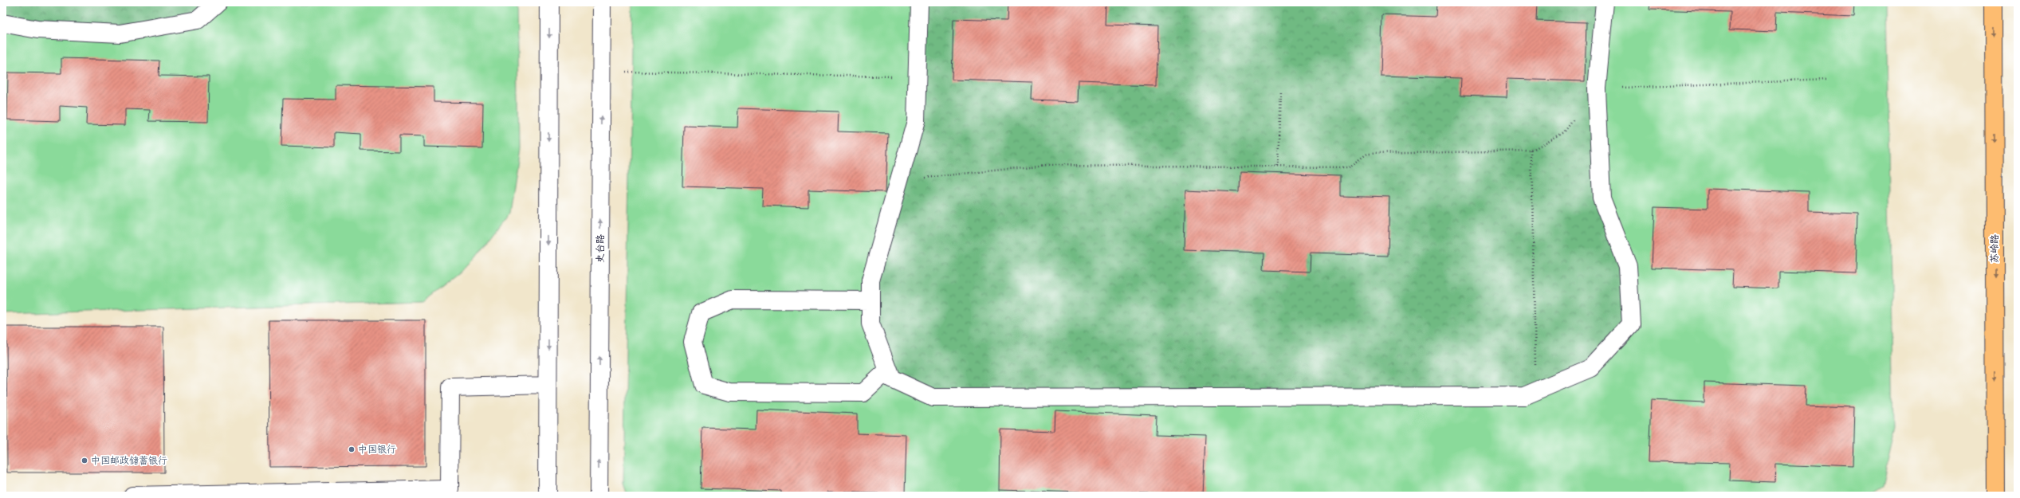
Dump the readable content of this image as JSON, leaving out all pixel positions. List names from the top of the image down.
{
  "streets": {
    "main road": ["苏岭路"],
    "street": ["史台路"]
  },
  "one_way": ["苏岭路"],
  "places": ["中国银行", "中国邮政储蓄银行"]
}
